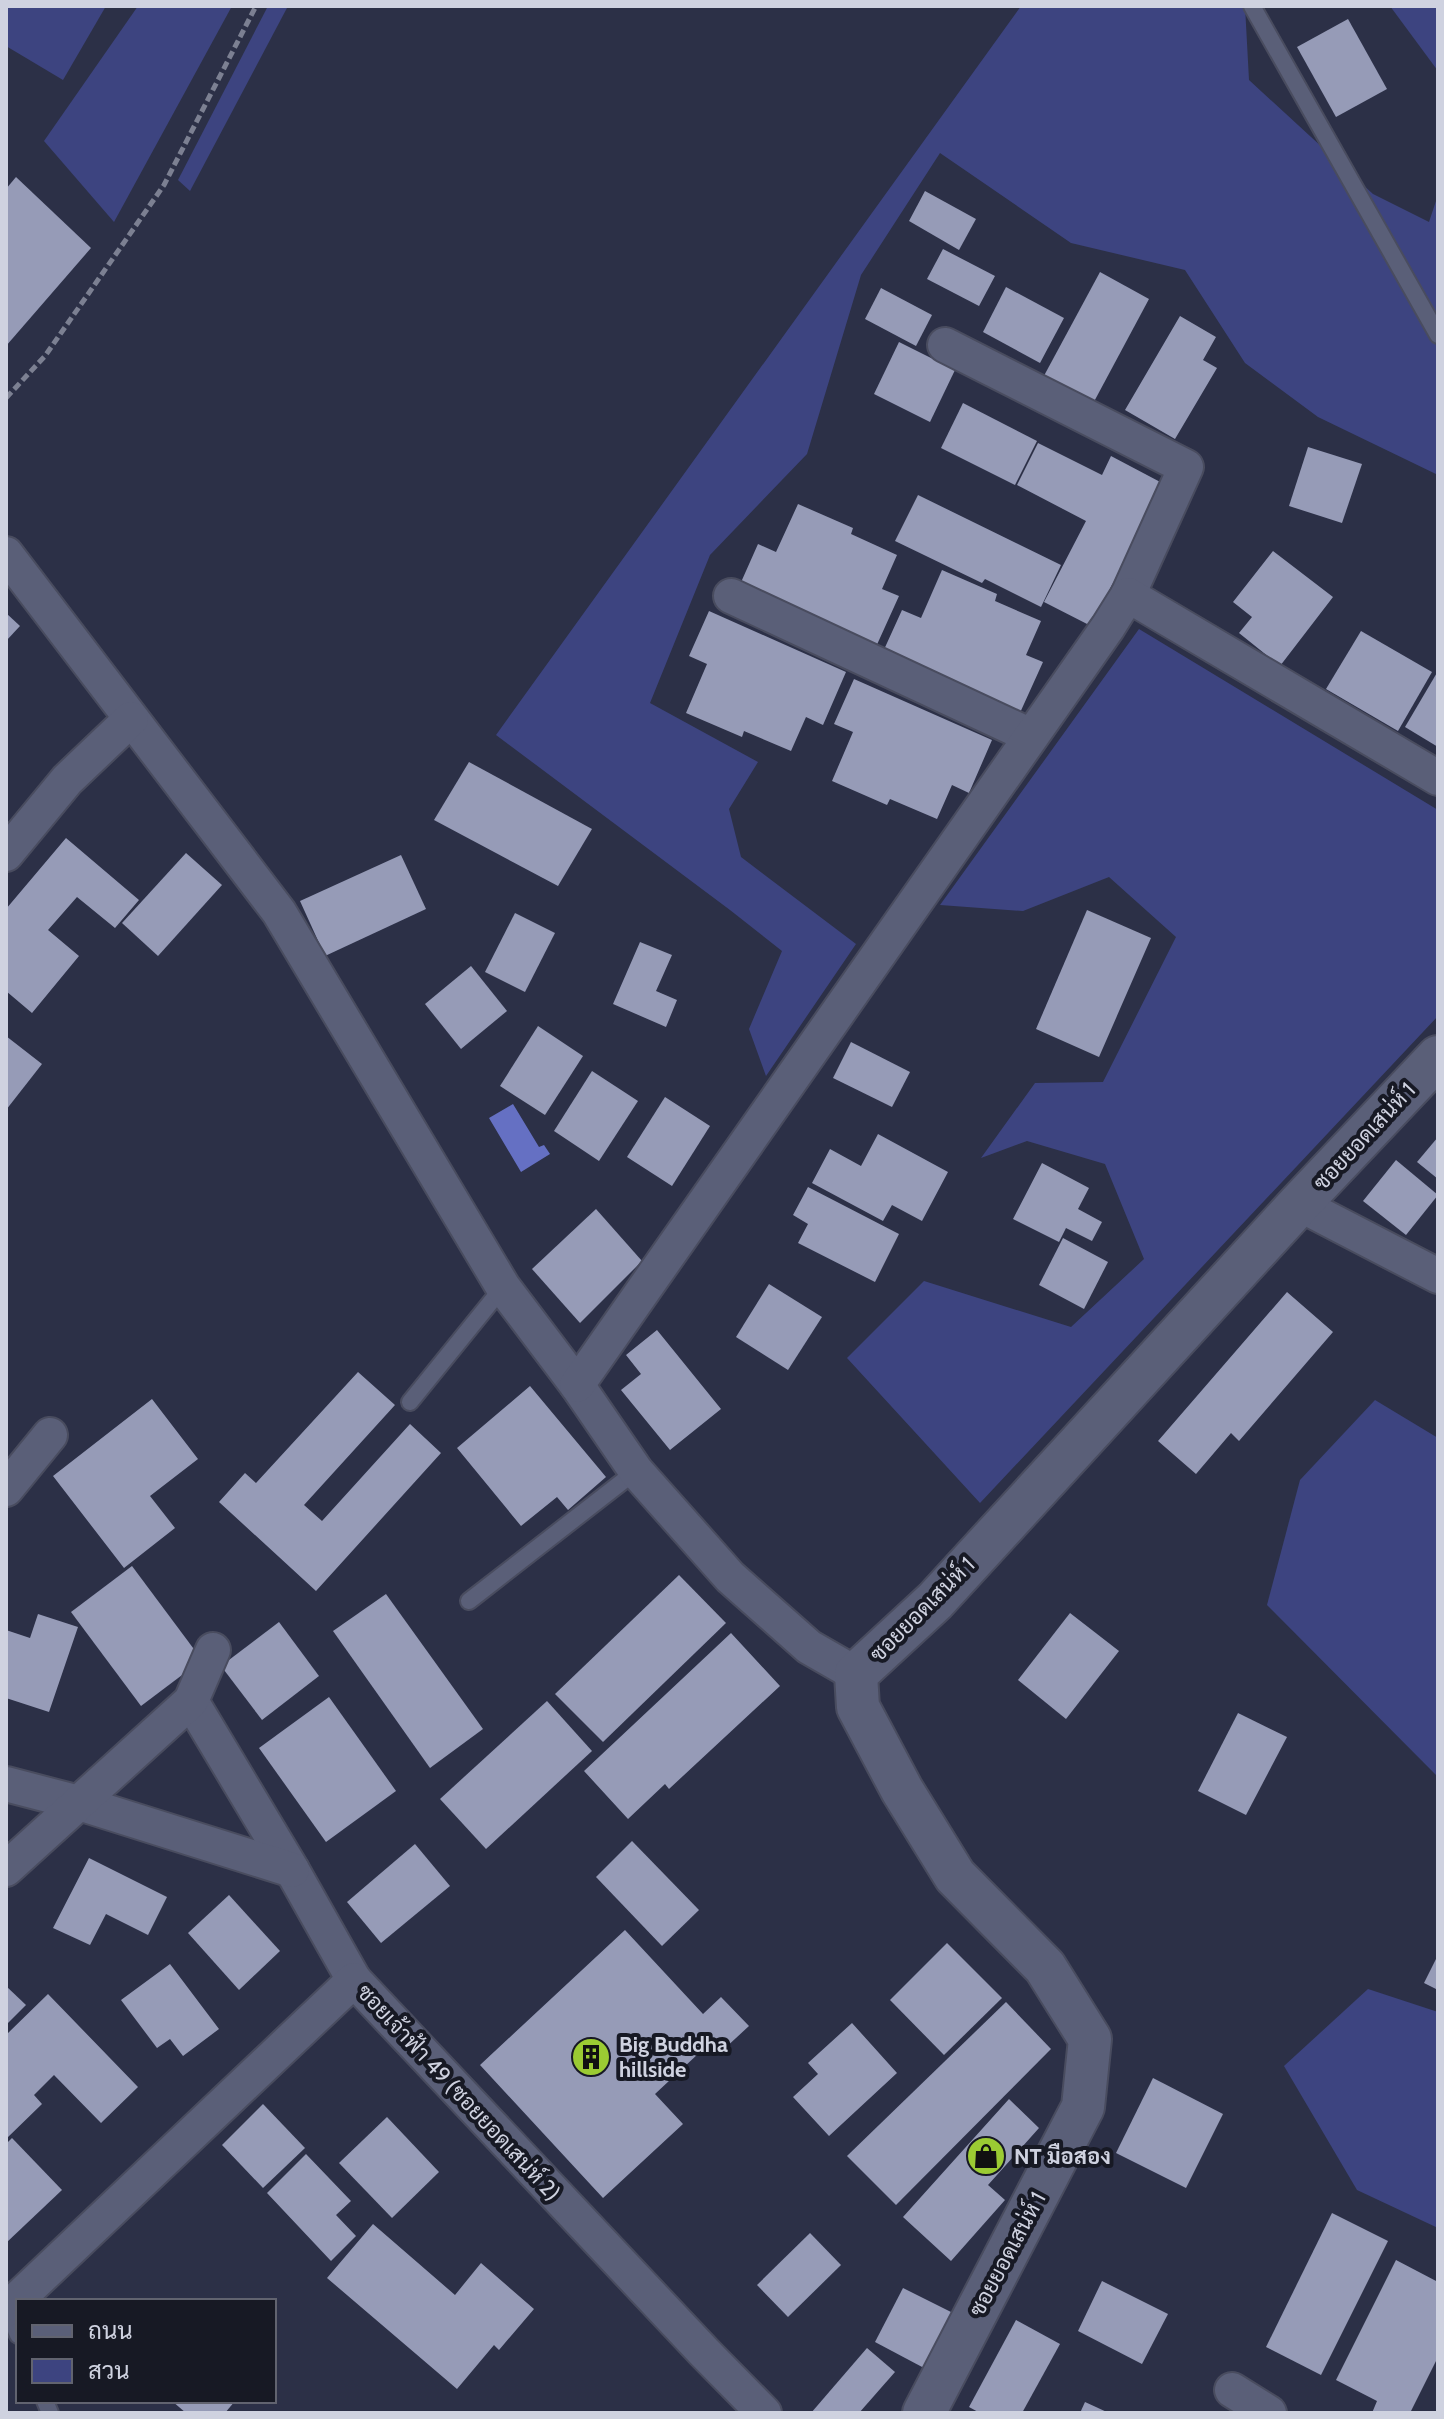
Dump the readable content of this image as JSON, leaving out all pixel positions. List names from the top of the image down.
{
  "streets": {
    "street": ["ซอยยอดเสน่ห์ 1", "ซอยเจ้าฟ้า 49 (ซอยยอดเสน่ห์ 2)"]
  },
  "places": {
    "building": ["Big Buddha hillside"],
    "shop": ["NT มือสอง"]
  },
  "legend": ["ถนน", "สวน"]
}
